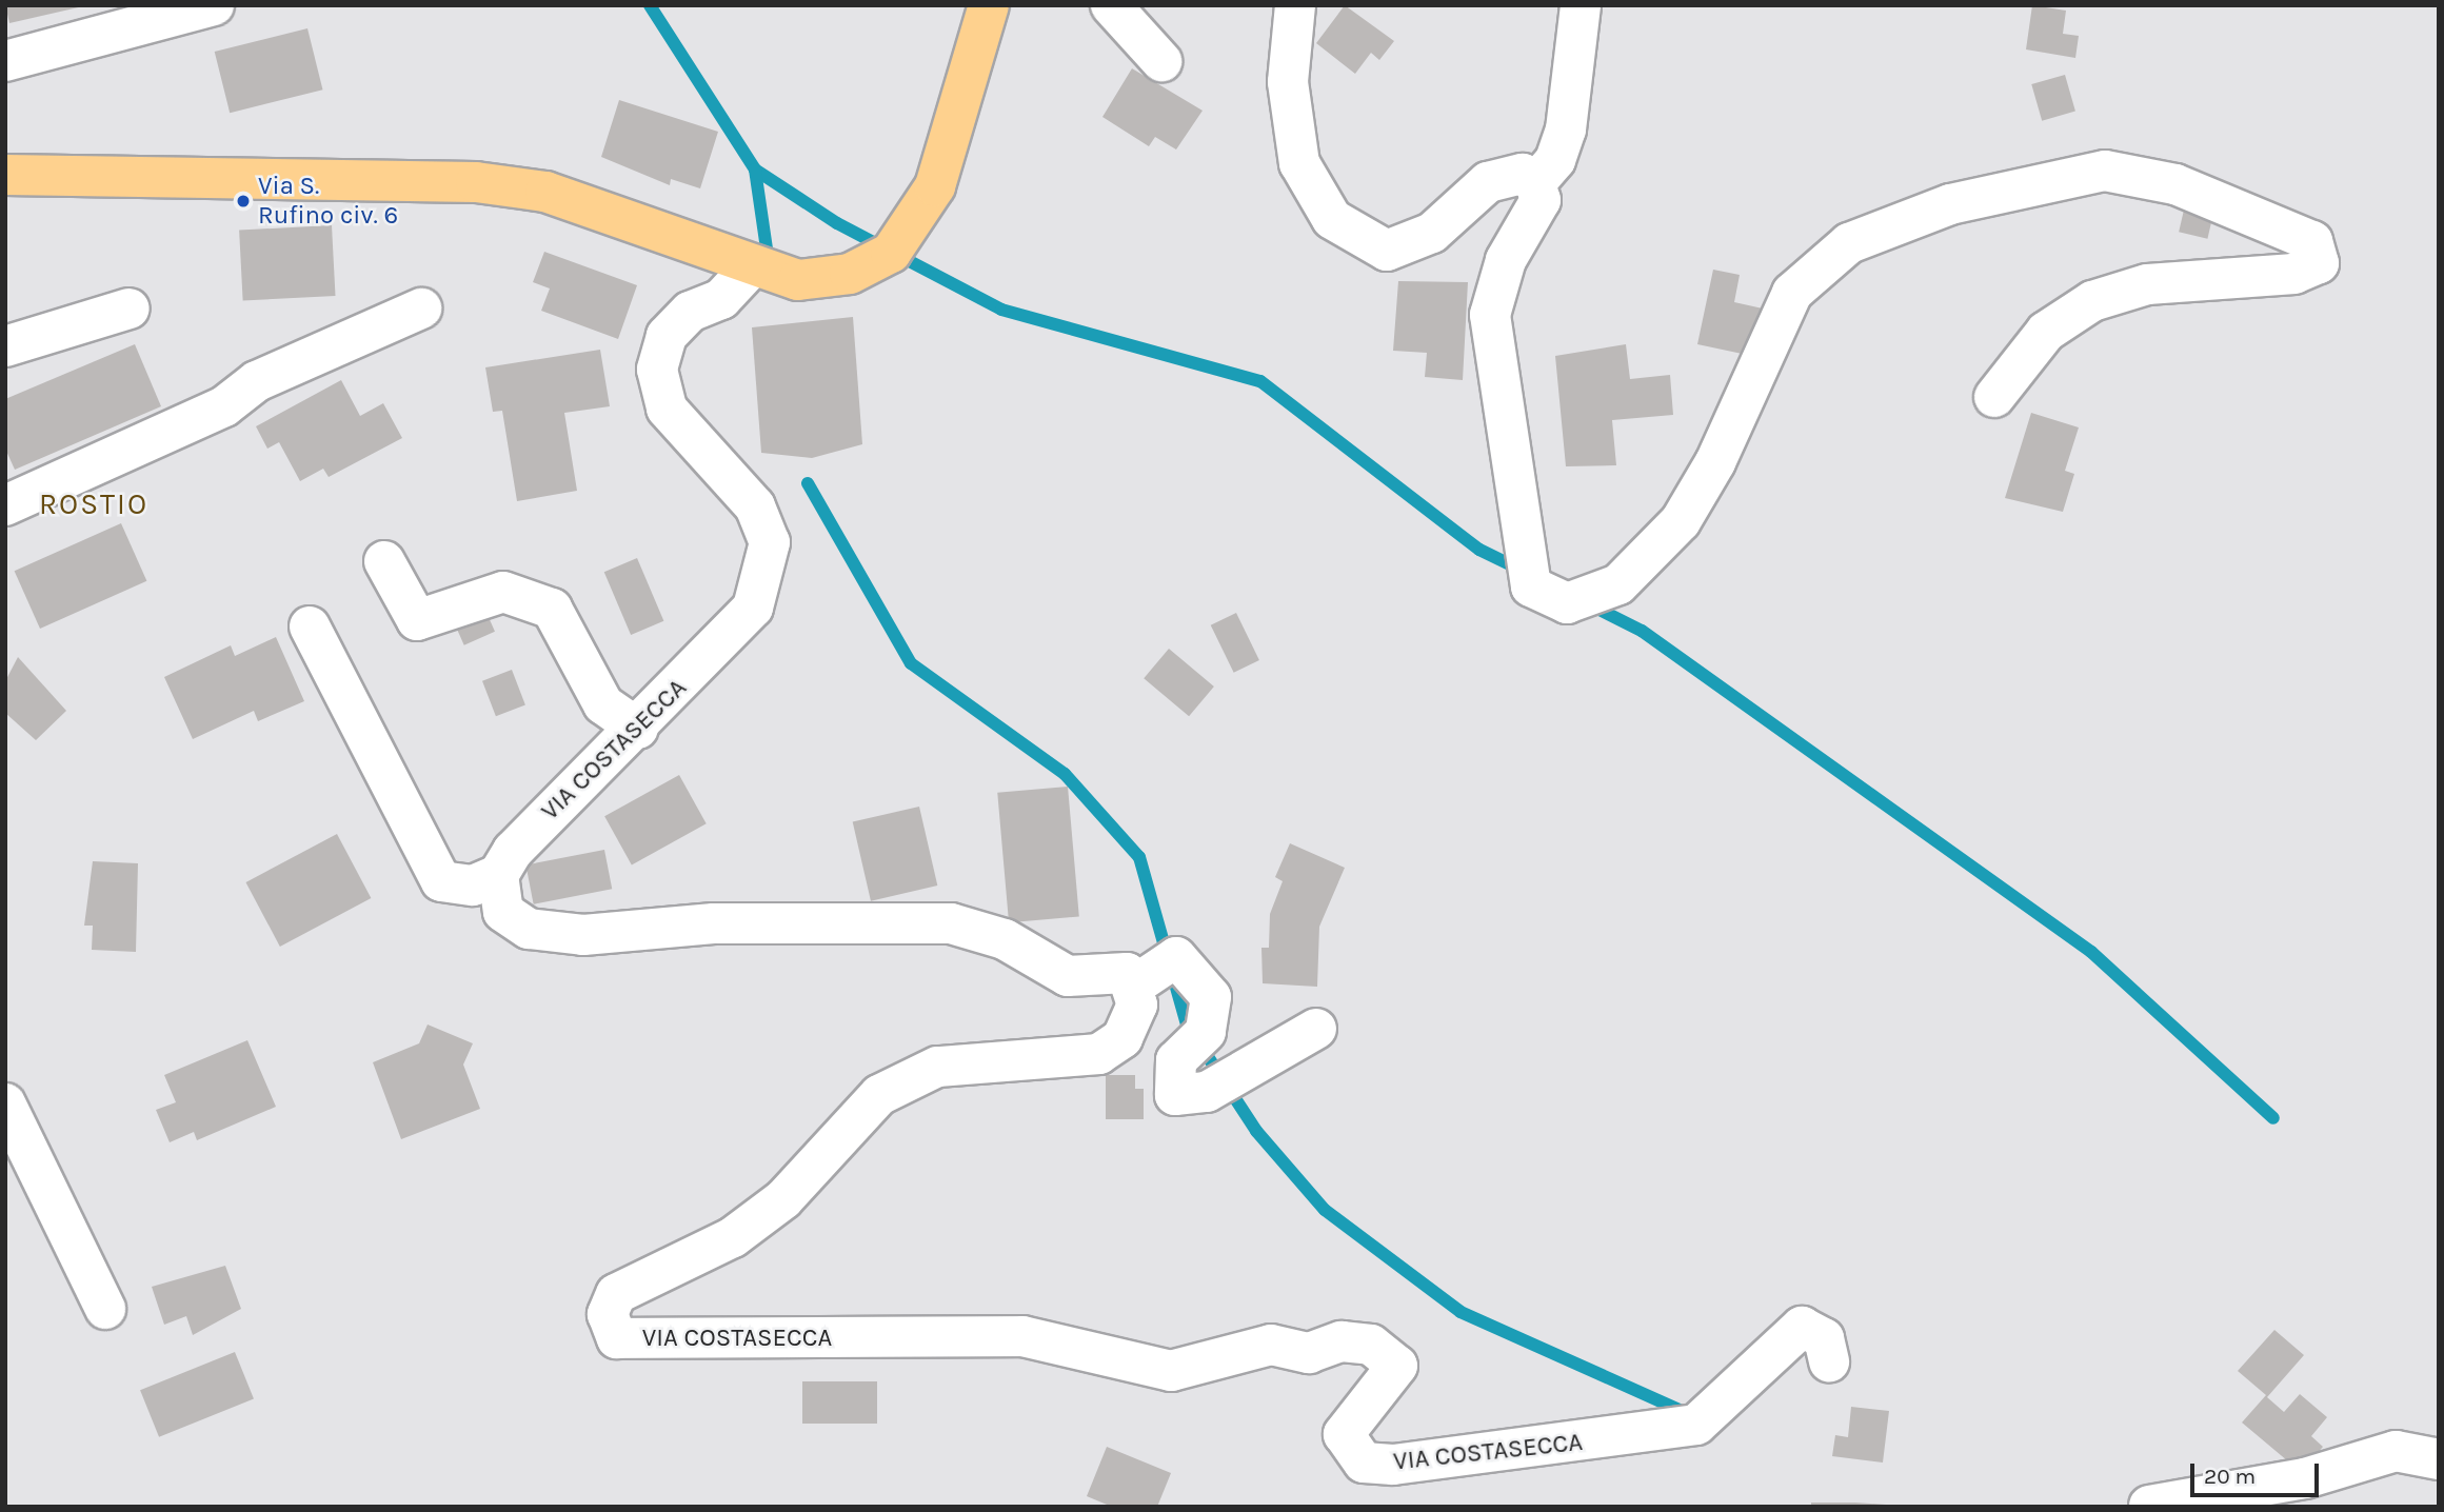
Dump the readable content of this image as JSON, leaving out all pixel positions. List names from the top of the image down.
{
  "streets": {
    "street": ["VIA COSTASECCA"]
  },
  "districts": ["ROSTIO"],
  "places": ["Via S. Rufino civ. 6"],
  "scale_bar": "20 m"
}
